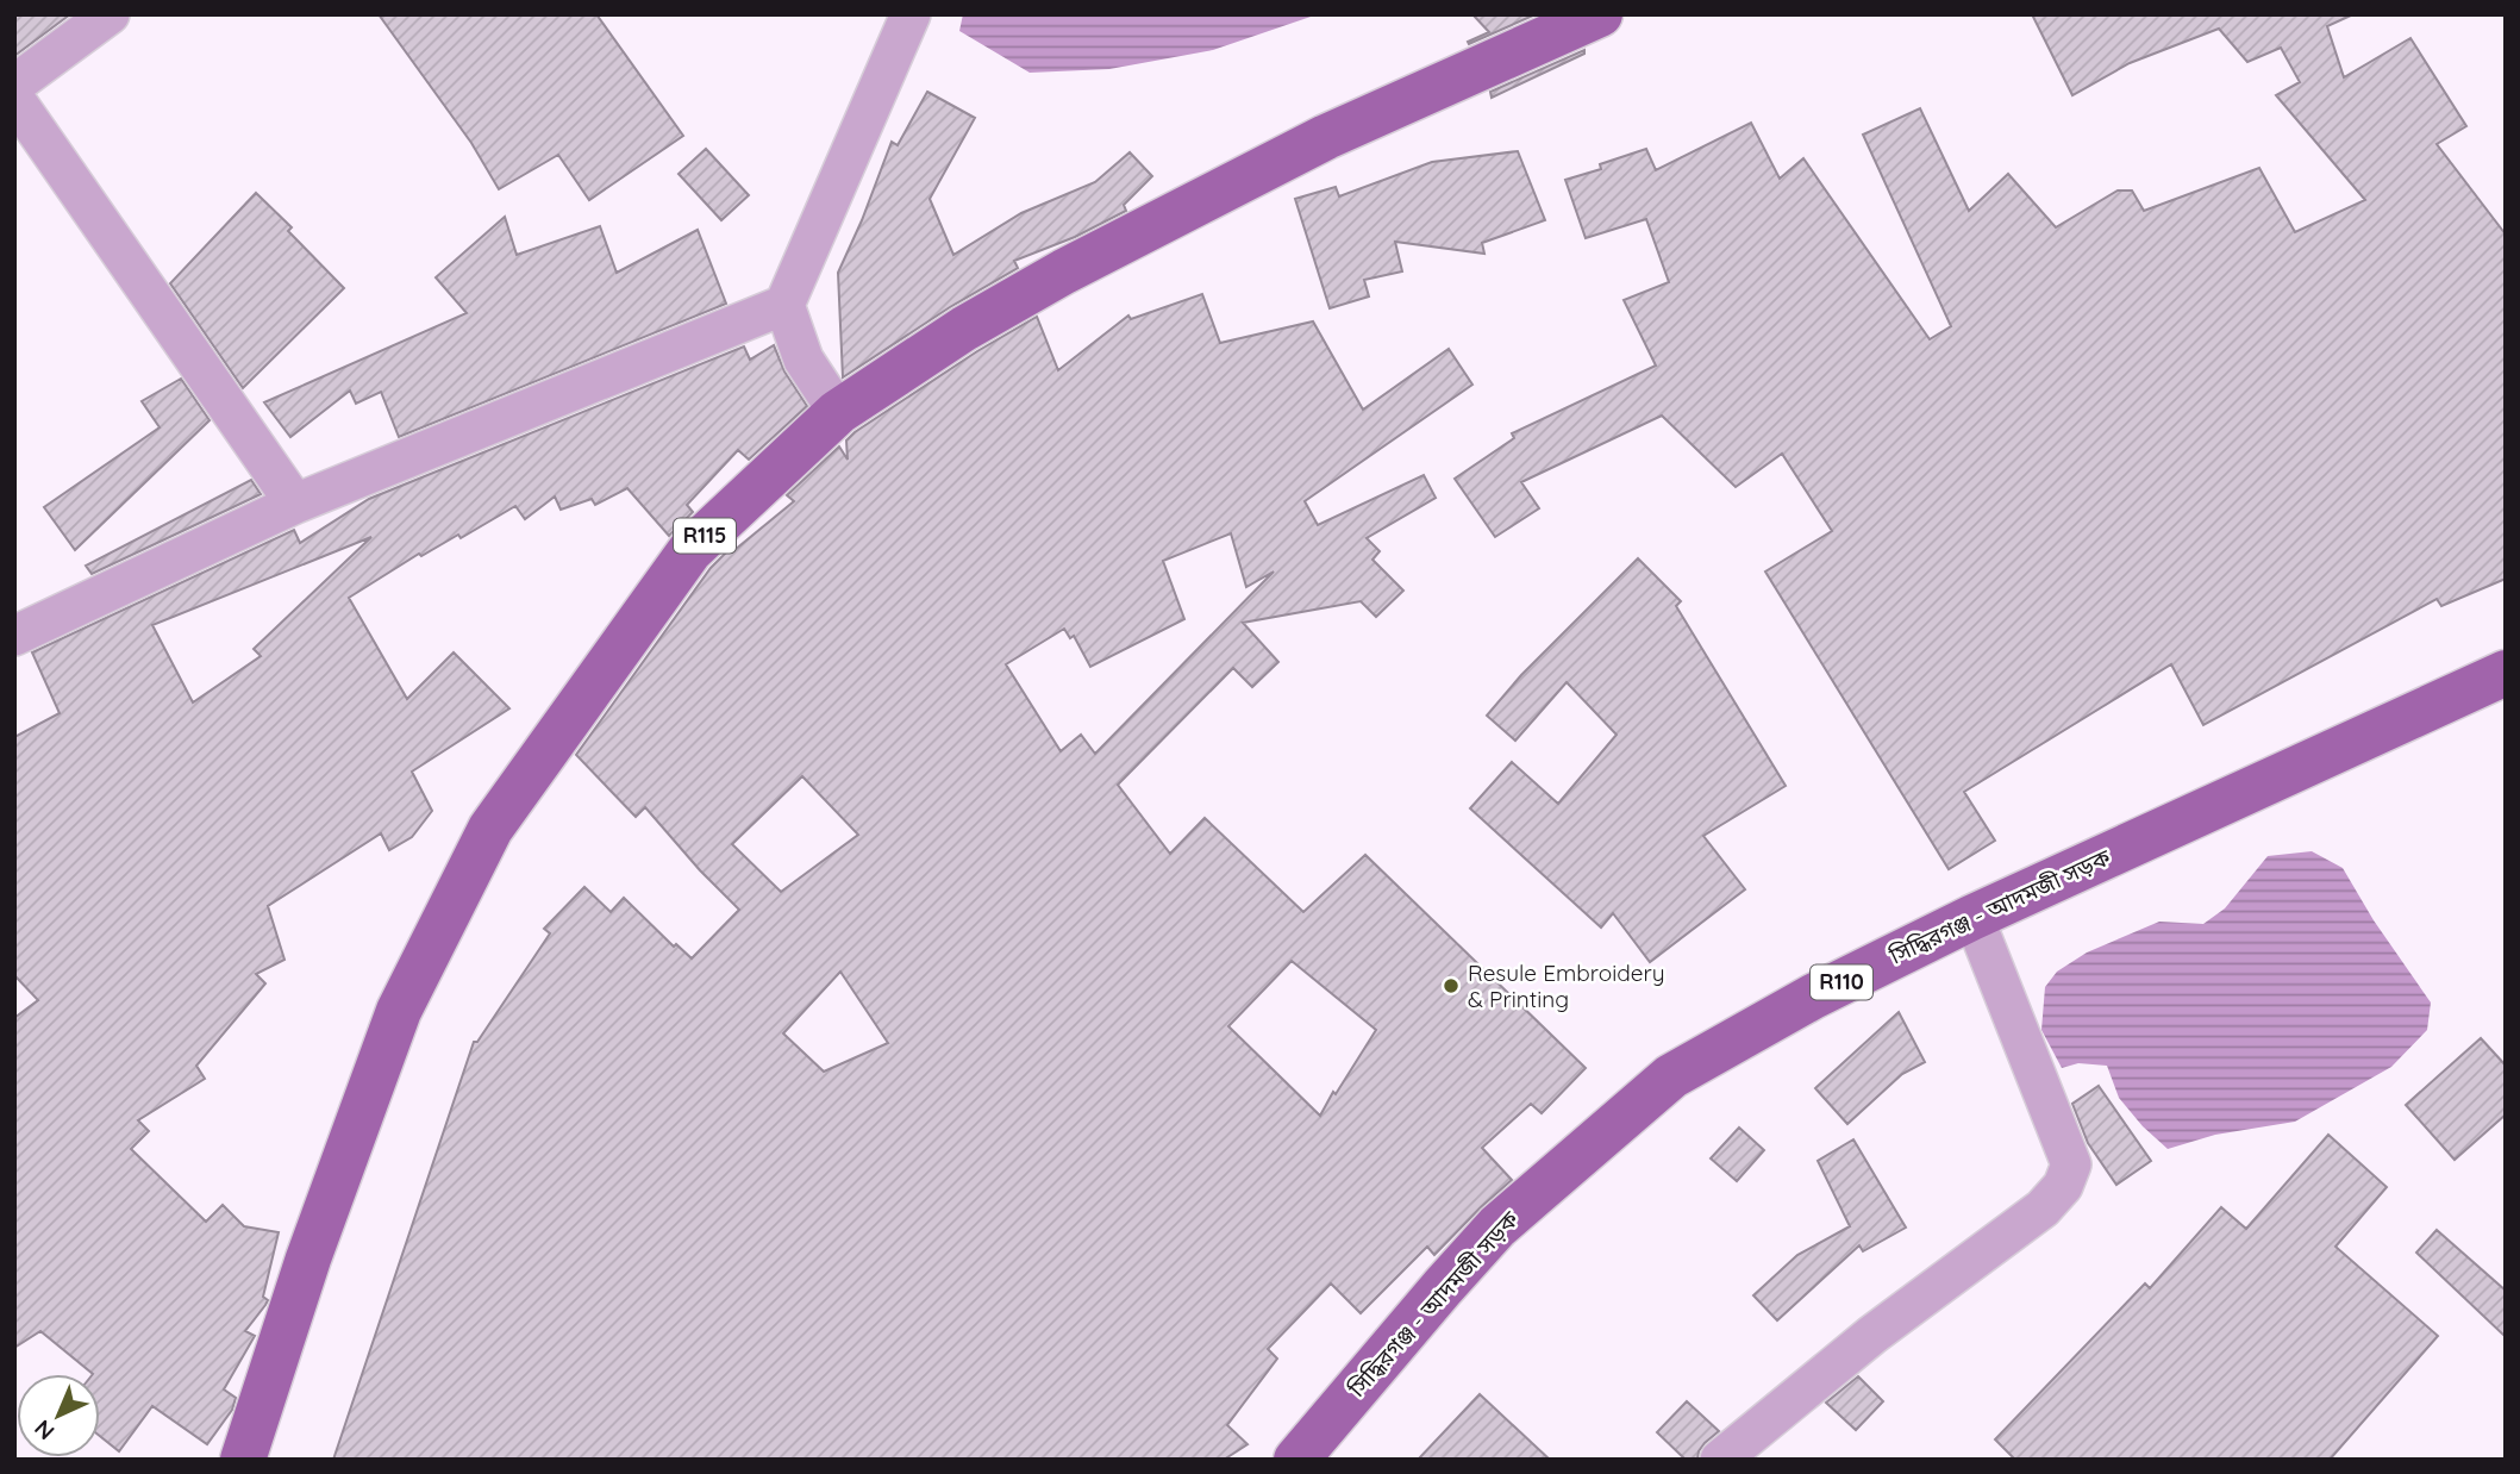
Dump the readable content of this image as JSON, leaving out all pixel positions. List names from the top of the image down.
{
  "streets": {
    "main road": ["R115", "সিদ্ধিরগঞ্জ - আদমজী সড়ক", "R110"]
  },
  "places": ["Resule Embroidery & Printing"],
  "north": "bottom left"
}
